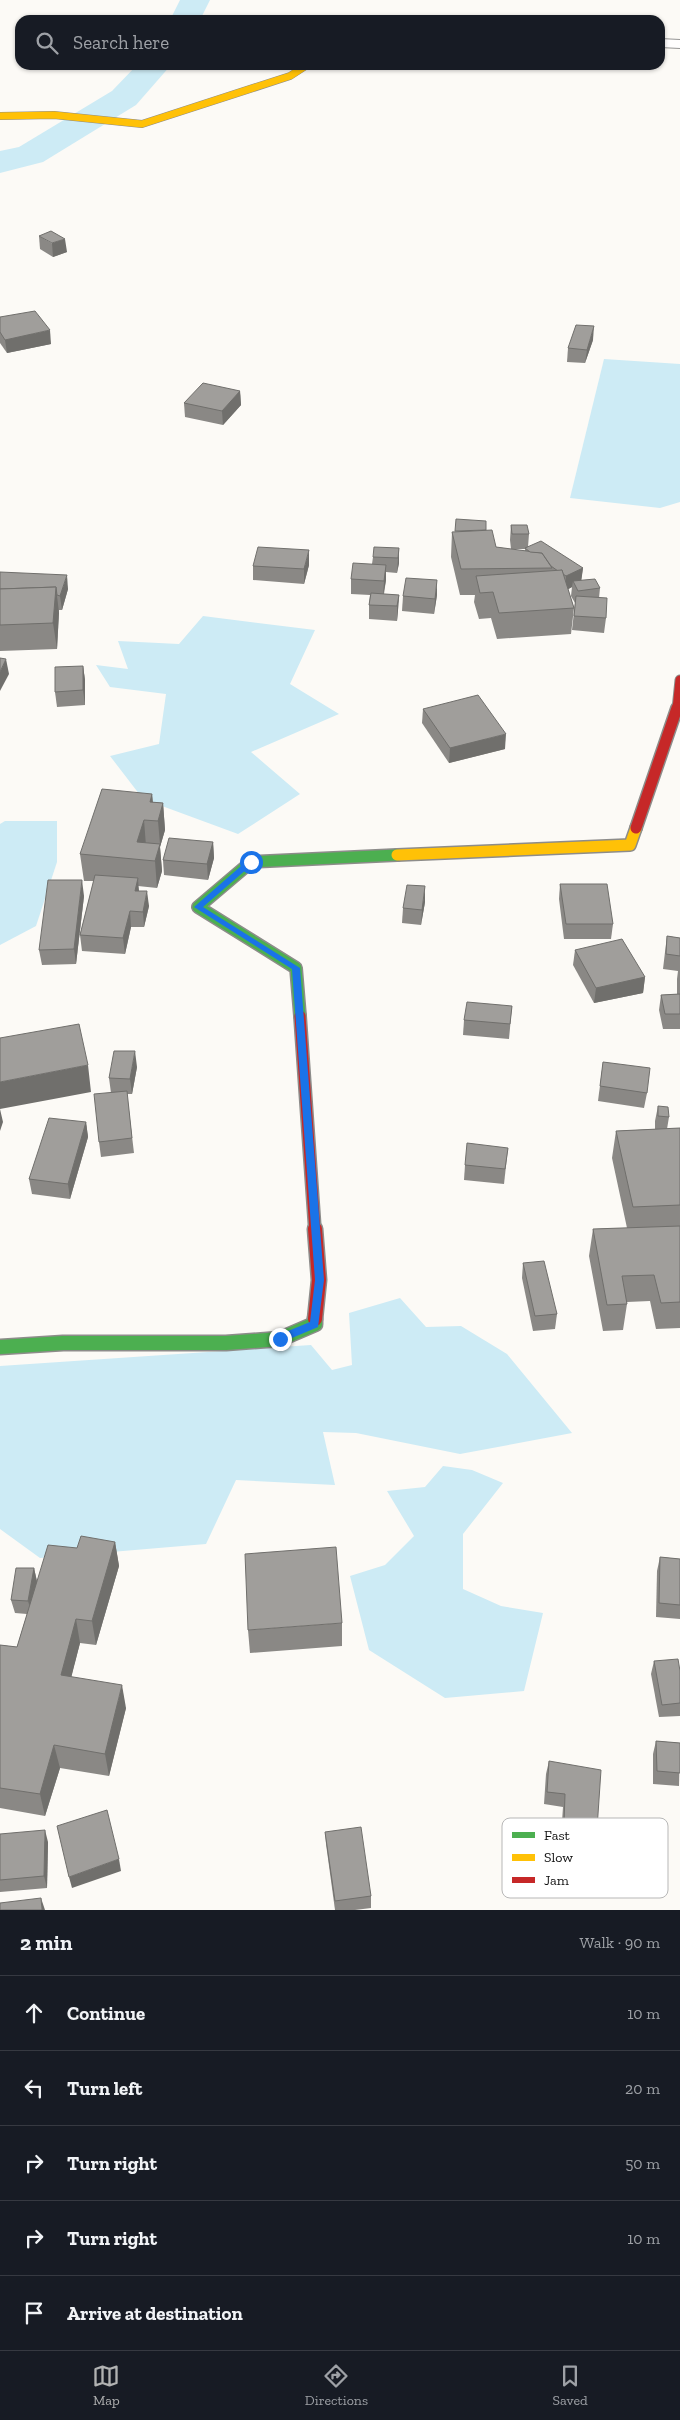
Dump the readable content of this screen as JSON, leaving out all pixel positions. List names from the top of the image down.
{
  "legend": ["Fast", "Slow", "Jam"],
  "page": {
    "search": "Search here",
    "heading": ["2 min", "Walk · 90 m"],
    "list": [
      ["Continue", "10 m"],
      ["Turn left", "20 m"],
      ["Turn right", "50 m"],
      ["Turn right", "10 m"],
      "Arrive at destination"
    ],
    "nav": ["Map", "Directions", "Saved"]
  }
}
